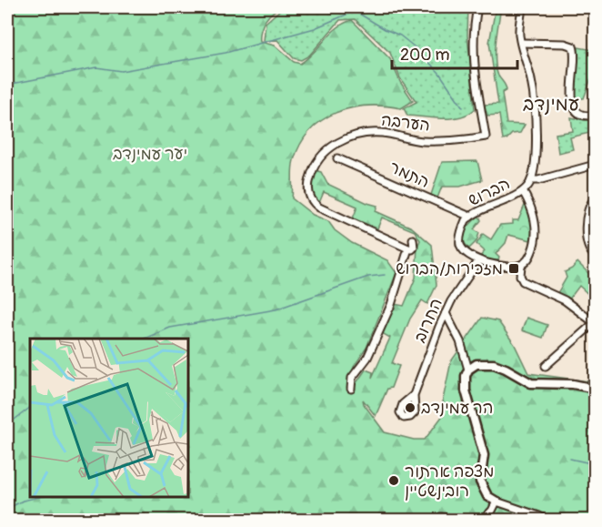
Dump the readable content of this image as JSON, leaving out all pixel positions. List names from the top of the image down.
{
  "streets": {
    "street": [
      "הערבה",
      "התמר",
      "הברוש",
      "החרוב"
    ]
  },
  "crossings": [
    ["התמר", "הברוש"],
    ["התמר", "החרוב"],
    ["הברוש", "החרוב"]
  ],
  "districts": ["עמינדב"],
  "parks": ["יער עמינדב"],
  "places": {
    "transit": ["מזכירות/הברוש"],
    "other": ["הר עמינדב", "מצפה ארתור רובינשטיין"]
  },
  "scale_bar": "200 m"
}
